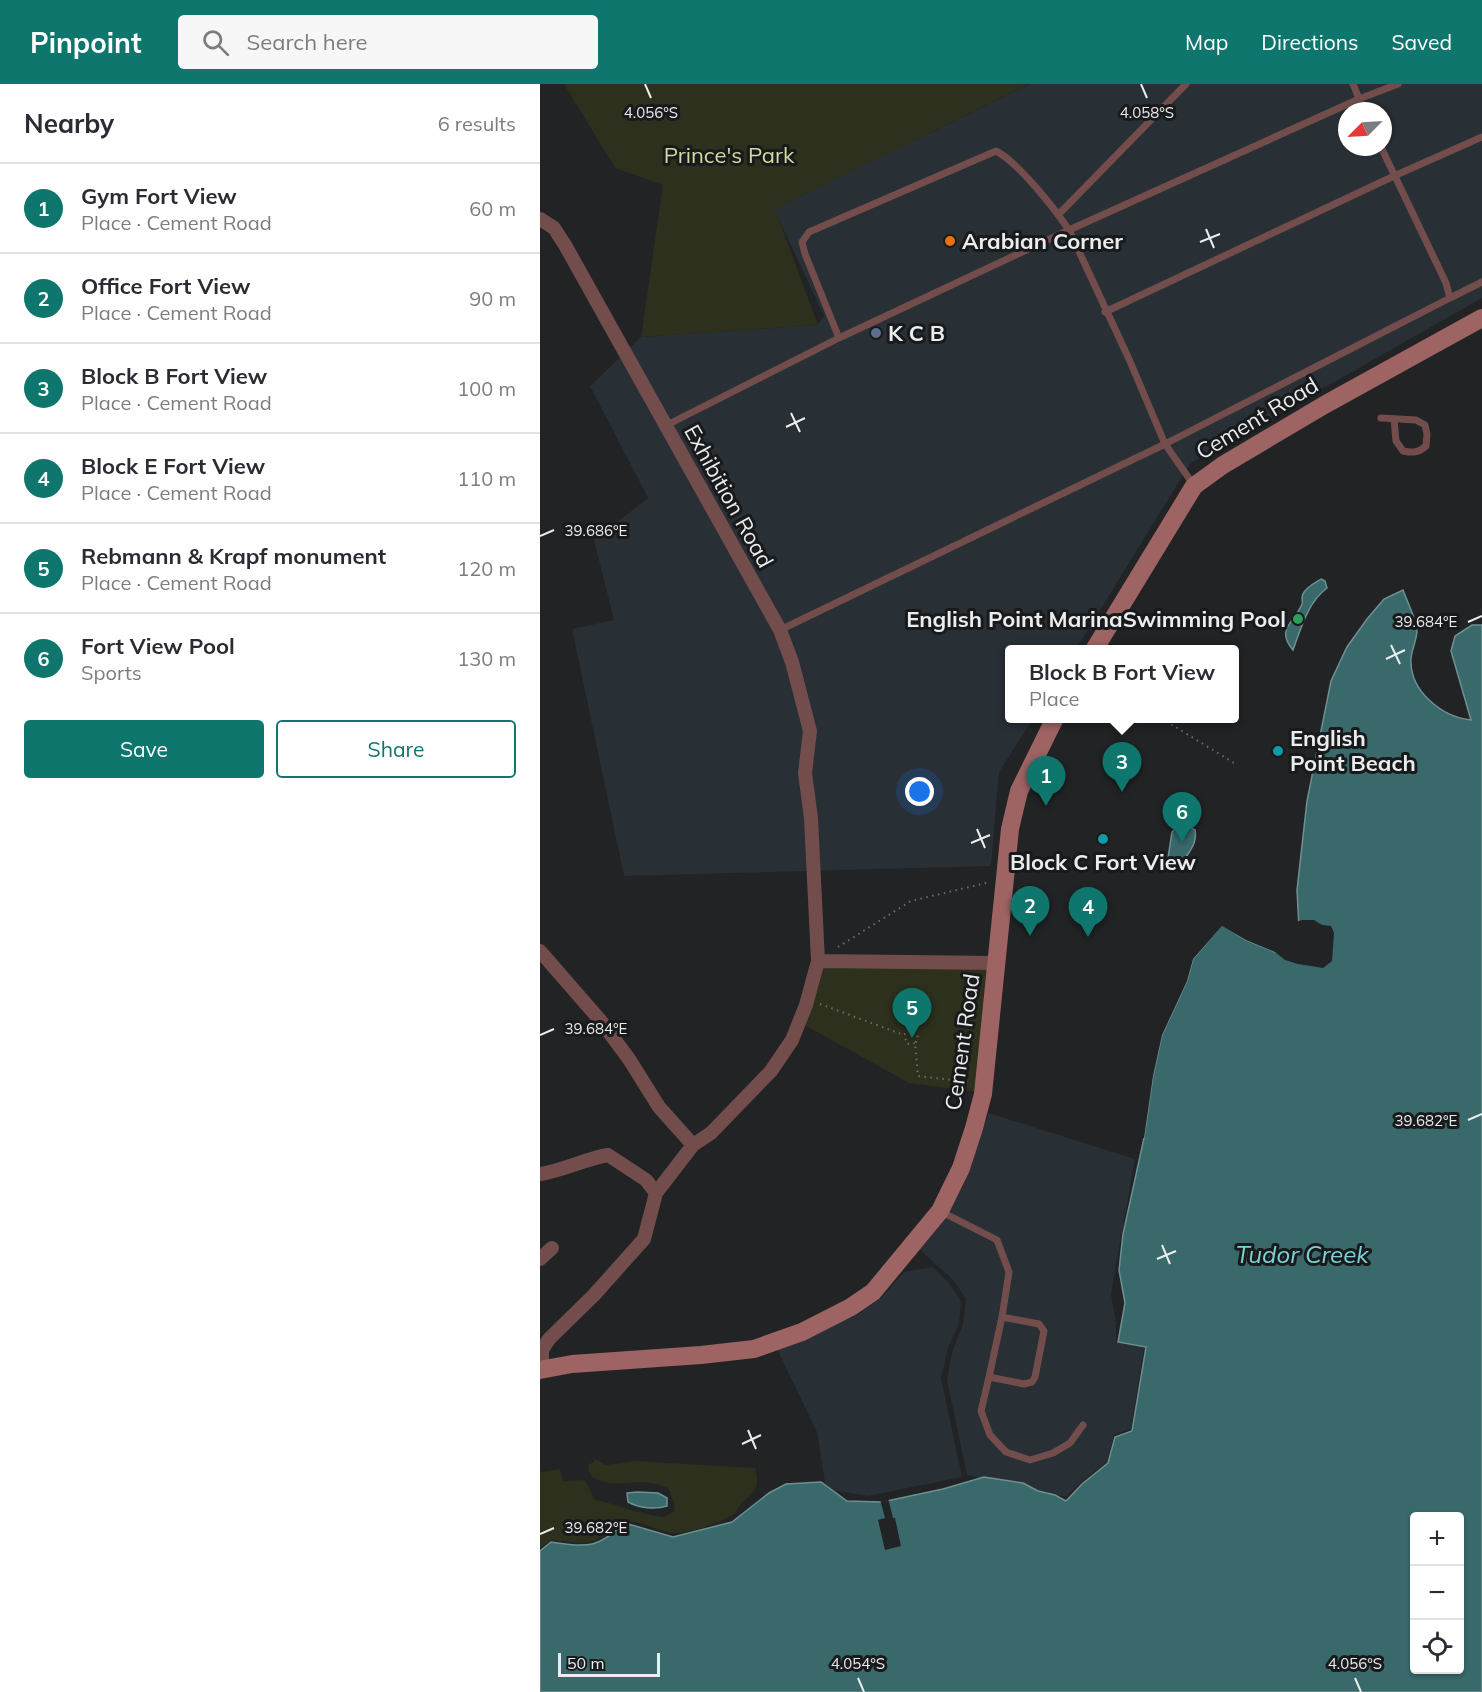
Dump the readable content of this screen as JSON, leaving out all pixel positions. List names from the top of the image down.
{
  "streets": {
    "main road": ["Cement Road"],
    "street": ["Exhibition Road"]
  },
  "water": ["Tudor Creek"],
  "parks": ["Prince's Park"],
  "places": [
    "Arabian Corner",
    "K C B",
    "English Point MarinaSwimming Pool",
    "English Point Beach",
    "Block C Fort View"
  ],
  "scale_bar": "50 m",
  "north": "bottom left",
  "page": {
    "header": "Pinpoint",
    "search": "Search here",
    "nav": ["Map", "Directions", "Saved"],
    "heading": ["Nearby", "6 results"],
    "list": [
      {
        "mark": "1",
        "name": "Gym Fort View",
        "note": "Place · Cement Road",
        "value": "60 m"
      },
      {
        "mark": "2",
        "name": "Office Fort View",
        "note": "Place · Cement Road",
        "value": "90 m"
      },
      {
        "mark": "3",
        "name": "Block B Fort View",
        "note": "Place · Cement Road",
        "value": "100 m"
      },
      {
        "mark": "4",
        "name": "Block E Fort View",
        "note": "Place · Cement Road",
        "value": "110 m"
      },
      {
        "mark": "5",
        "name": "Rebmann & Krapf monument",
        "note": "Place · Cement Road",
        "value": "120 m"
      },
      {
        "mark": "6",
        "name": "Fort View Pool",
        "note": "Sports",
        "value": "130 m"
      }
    ],
    "popup": ["Block B Fort View", "Place"],
    "buttons": ["Save", "Share"],
    "pins": [
      "3",
      "1",
      "6",
      "2",
      "4",
      "5"
    ],
    "map_buttons": ["+", "−"],
    "scale": "50 m"
  },
  "coordinates": [
    "4.056°S",
    "4.058°S",
    "39.686°E",
    "39.684°E",
    "39.682°E",
    "4.054°S"
  ]
}
